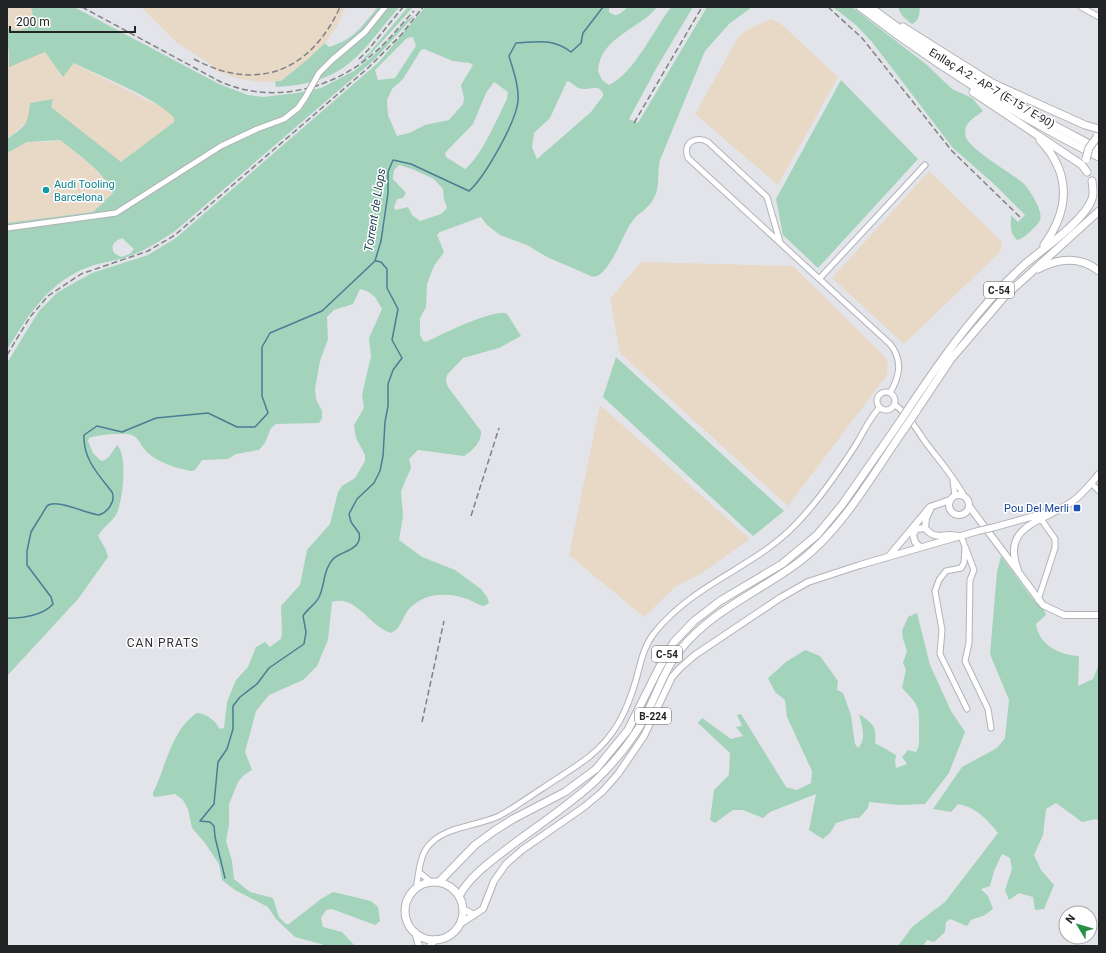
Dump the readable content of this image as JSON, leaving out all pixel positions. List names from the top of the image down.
{
  "streets": {
    "highway": ["Enllaç A-2 - AP-7 (E-15 / E-90)", "C-54", "B-224"]
  },
  "crossings": [
    ["C-54", "B-224"]
  ],
  "districts": ["CAN PRATS"],
  "water": ["Torrent de Llops"],
  "places": {
    "other": ["Audi Tooling Barcelona"],
    "transit": ["Pou Del Merli"]
  },
  "scale_bar": "200 m",
  "north": "top left"
}
